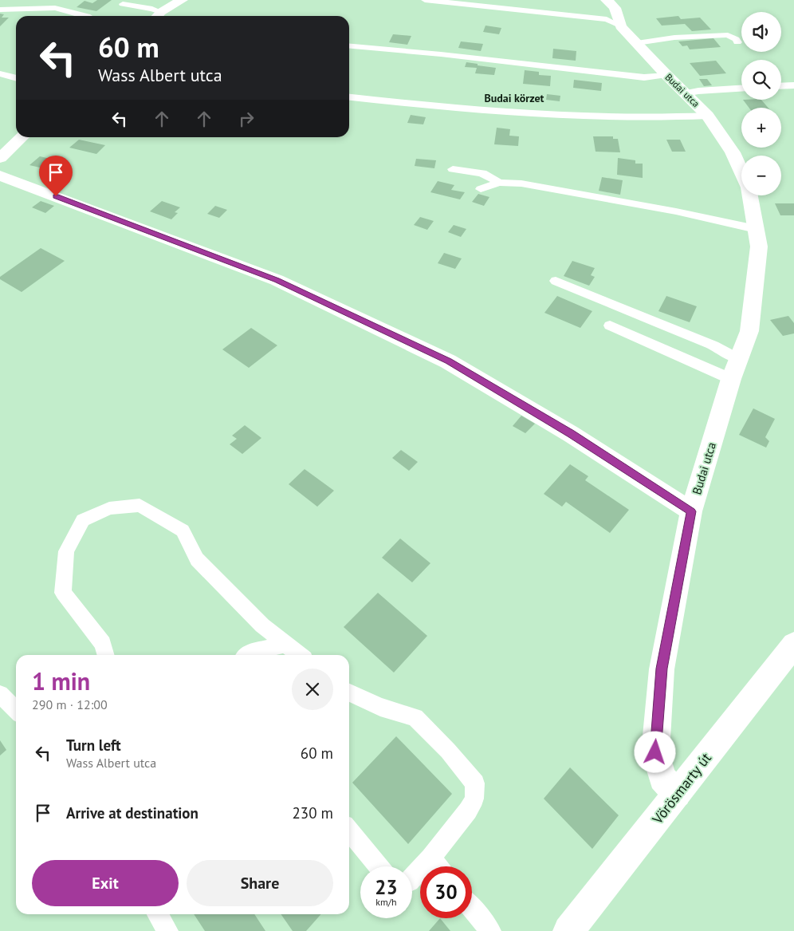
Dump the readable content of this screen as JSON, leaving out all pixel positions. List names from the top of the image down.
{
  "streets": {
    "street": ["Budai utca", "Vörösmarty út"]
  },
  "crossings": [
    ["Budai utca", "Vörösmarty út"]
  ],
  "districts": ["Budai körzet"],
  "page": {
    "map_buttons": ["+", "−"],
    "turn": ["60 m", "Wass Albert utca"],
    "heading": ["1 min", "290 m · 12:00"],
    "list": [
      {
        "name": "Turn left",
        "note": "Wass Albert utca",
        "value": "60 m"
      },
      {
        "name": "Arrive at destination",
        "value": "230 m"
      }
    ],
    "buttons": ["Exit", "Share"],
    "speed": "23 km/h",
    "limit": "30"
  }
}
